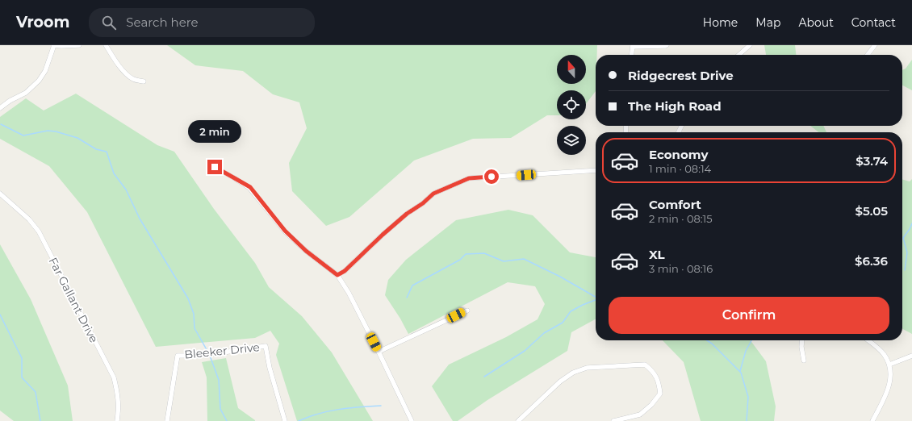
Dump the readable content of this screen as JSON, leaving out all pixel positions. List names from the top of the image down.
{
  "streets": {
    "street": ["Far Gallant Drive", "Bleeker Drive"]
  },
  "north": "top",
  "page": {
    "header": "Vroom",
    "search": "Search here",
    "nav": [
      "Home",
      "Map",
      "About",
      "Contact"
    ],
    "banner": ["Ridgecrest Drive", "The High Road"],
    "bubble": "2 min",
    "list": [
      {
        "name": "Economy",
        "note": "1 min · 08:14",
        "value": "$3.74"
      },
      {
        "name": "Comfort",
        "note": "2 min · 08:15",
        "value": "$5.05"
      },
      {
        "name": "XL",
        "note": "3 min · 08:16",
        "value": "$6.36"
      }
    ],
    "buttons": "Confirm"
  }
}
